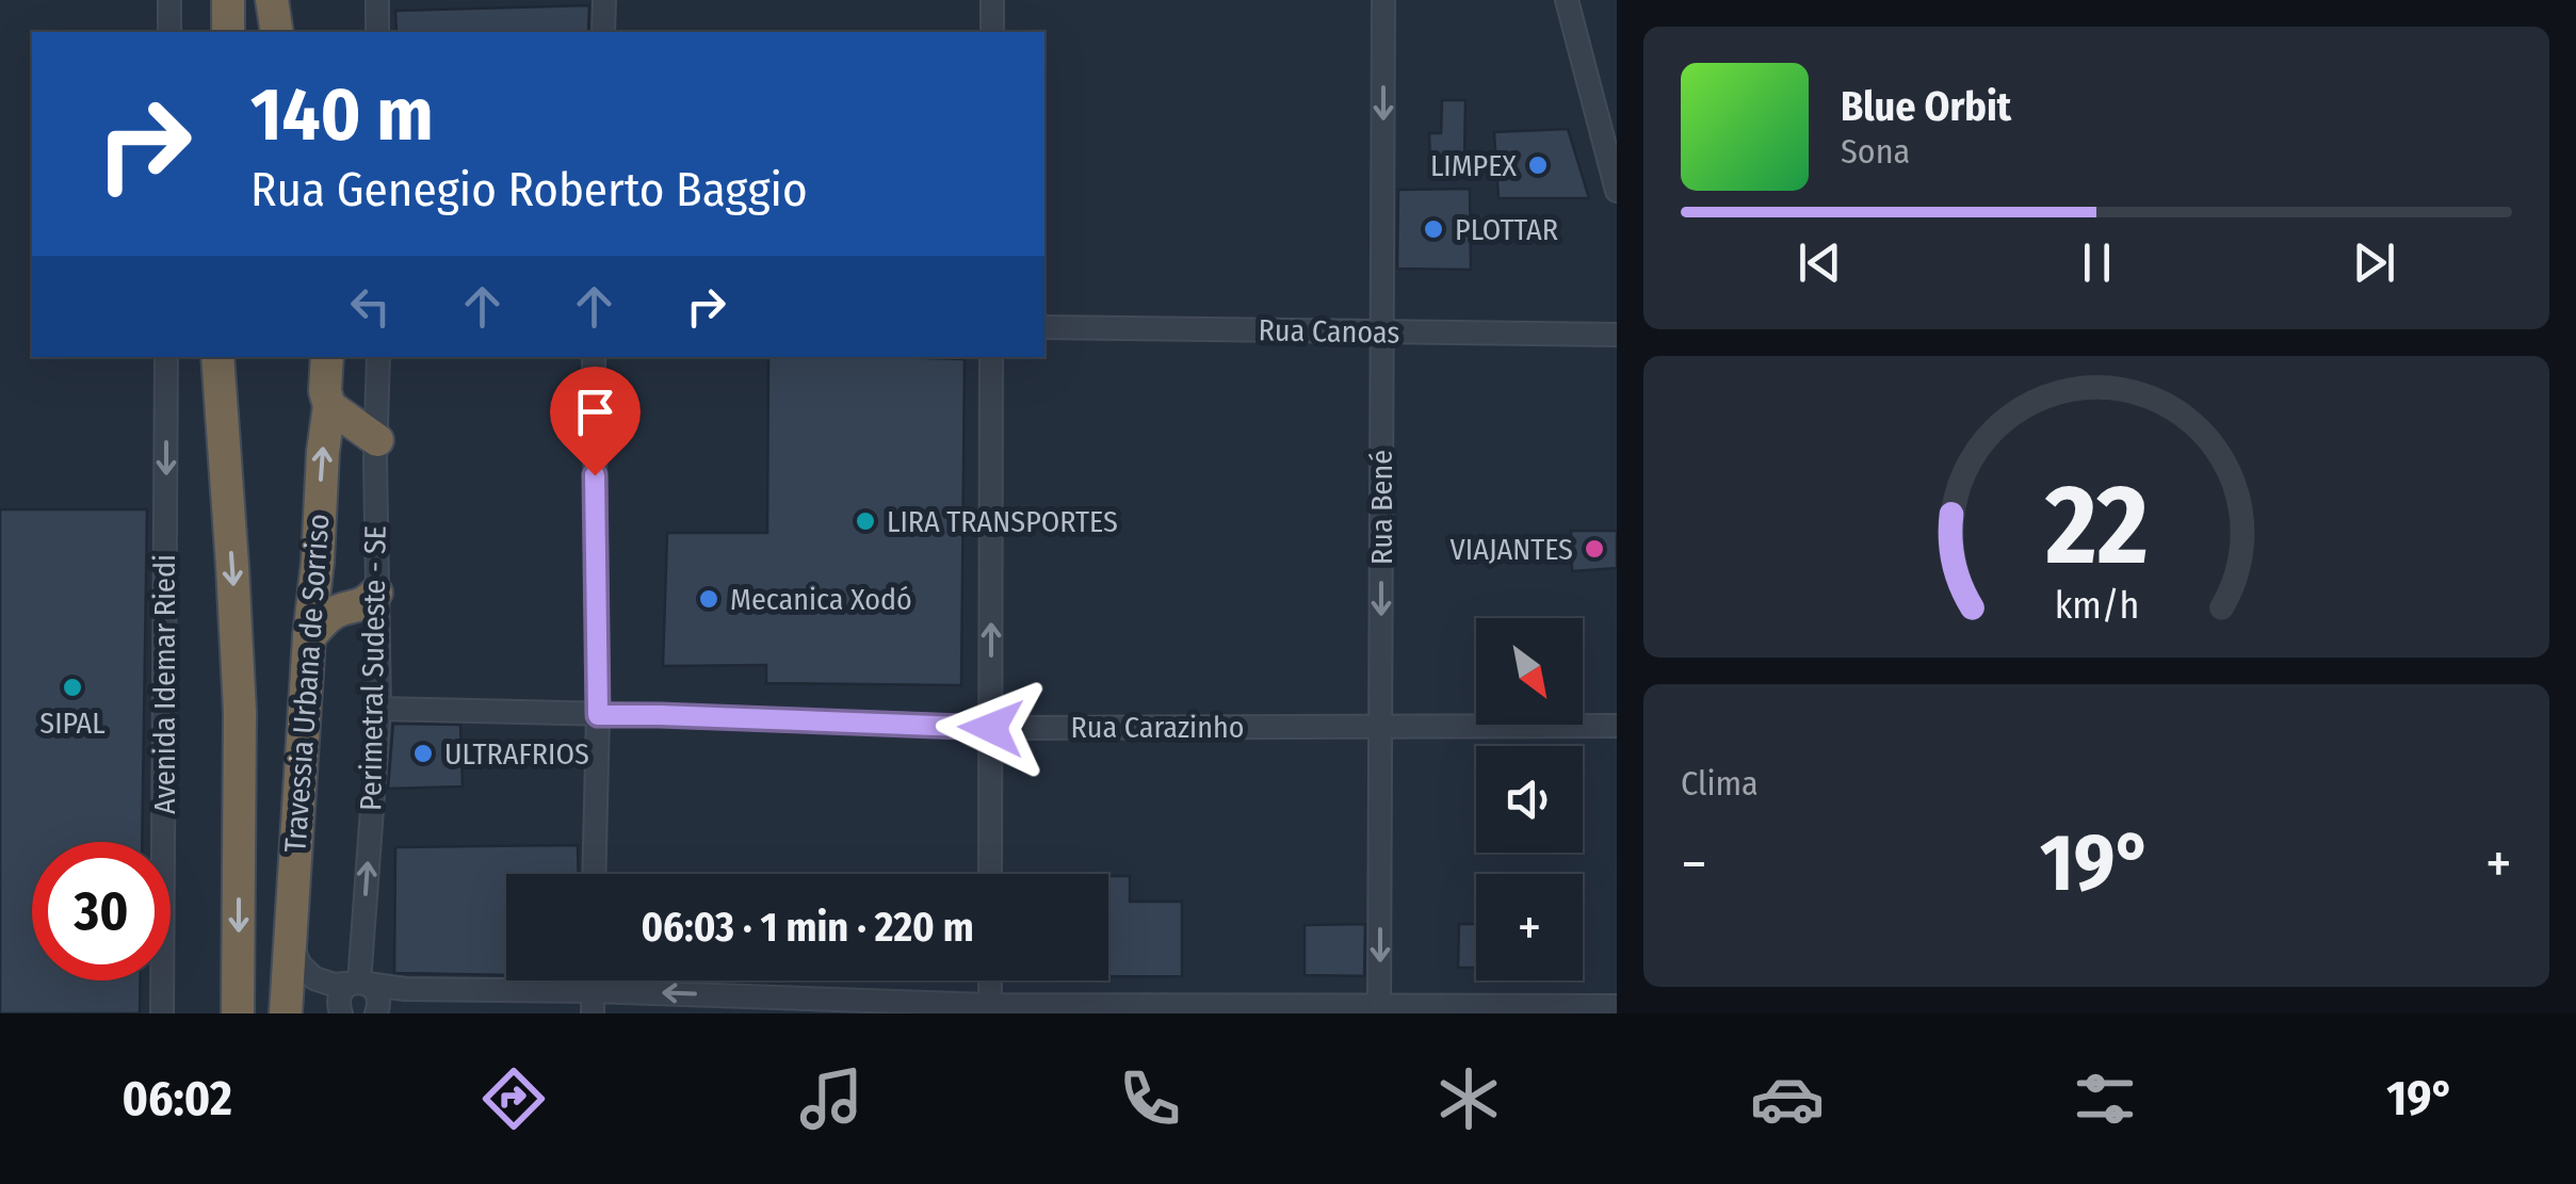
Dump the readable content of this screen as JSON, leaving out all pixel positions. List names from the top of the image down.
{
  "streets": {
    "highway": ["Travessia Urbana de Sorriso"],
    "street": [
      "Rua Canoas",
      "Rua Bené",
      "Perimetral Sudeste - SE",
      "Avenida Idemar Riedi",
      "Rua Carazinho"
    ]
  },
  "crossings": [
    ["Rua Canoas", "Rua Bené"],
    ["Rua Bené", "Rua Carazinho"],
    ["Perimetral Sudeste - SE", "Rua Carazinho"]
  ],
  "one_way": ["Rua Bené", "Perimetral Sudeste - SE", "Avenida Idemar Riedi"],
  "places": [
    "LIMPEX",
    "PLOTTAR",
    "LIRA TRANSPORTES",
    "VIAJANTES",
    "Mecanica Xodó",
    "SIPAL",
    "ULTRAFRIOS"
  ],
  "north": "bottom right",
  "page": {
    "turn": ["140 m", "Rua Genegio Roberto Baggio"],
    "song": ["Blue Orbit", "Sona"],
    "map_buttons": "+",
    "tile": "Clima",
    "heat": ["−", "19°", "+"],
    "limit": "30",
    "trip": "06:03 · 1 min · 220 m",
    "tabs": ["06:02", "19°"],
    "gauge": ["22", "km/h"]
  }
}
